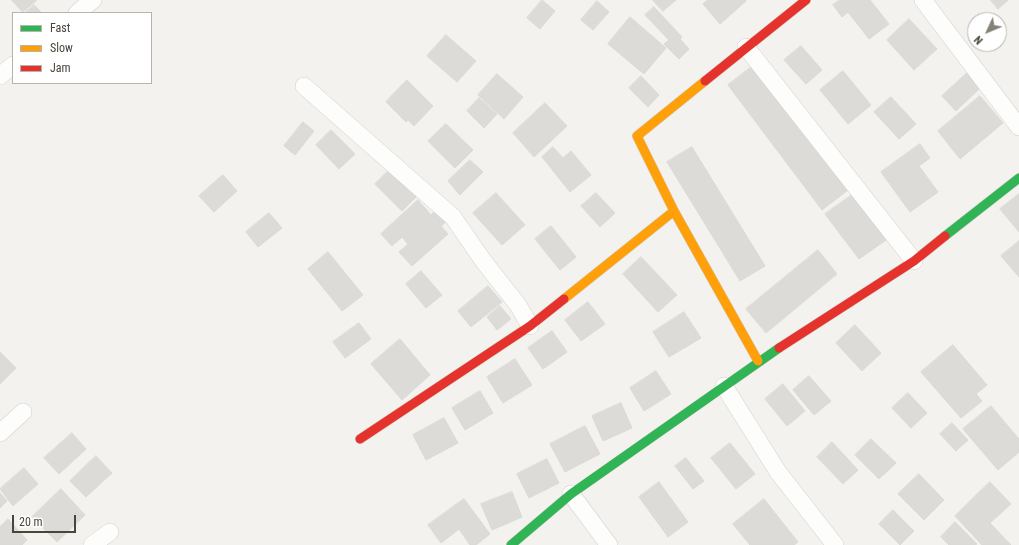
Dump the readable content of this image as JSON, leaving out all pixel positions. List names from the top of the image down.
{
  "legend": ["Fast", "Slow", "Jam"],
  "scale_bar": "20 m",
  "north": "bottom left"
}
